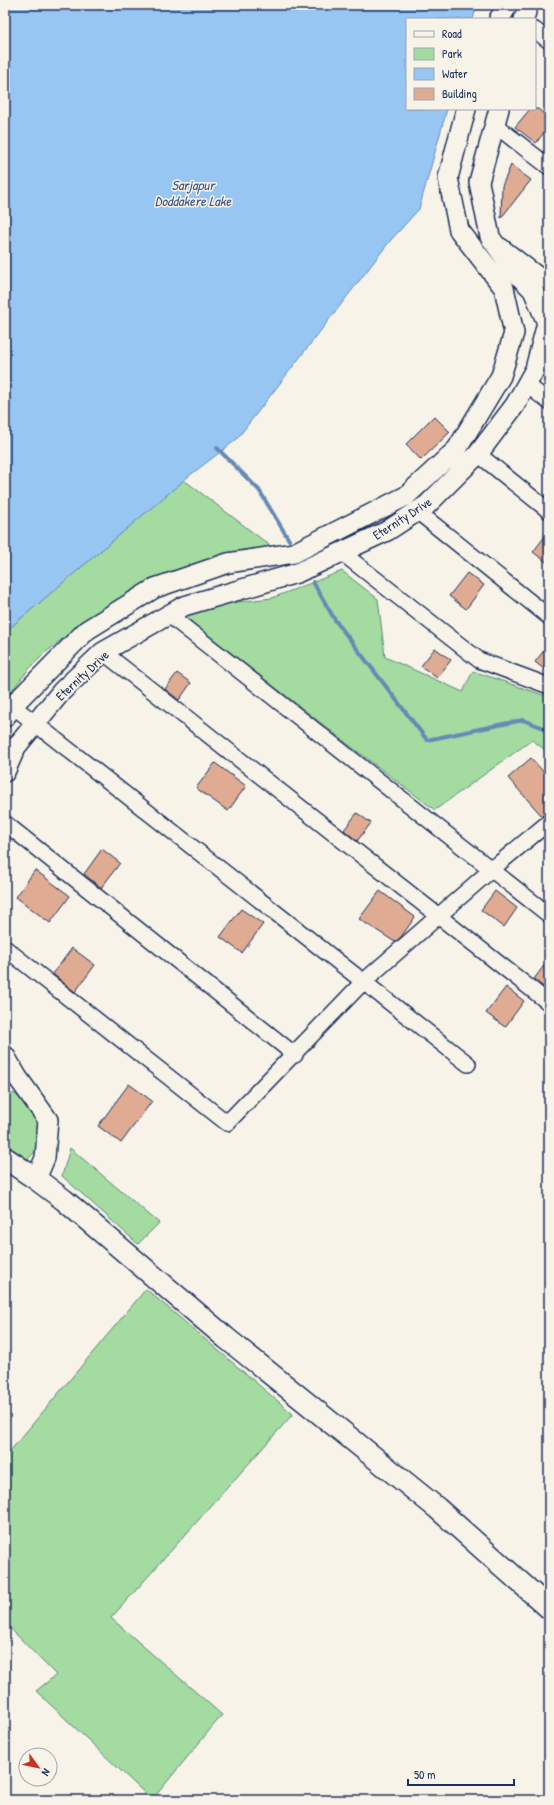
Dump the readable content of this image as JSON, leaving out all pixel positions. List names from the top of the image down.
{
  "streets": {
    "street": ["Eternity Drive"]
  },
  "water": ["Sarjapur Doddakere Lake"],
  "legend": [
    "Road",
    "Park",
    "Water",
    "Building"
  ],
  "scale_bar": "50 m",
  "north": "bottom right"
}
